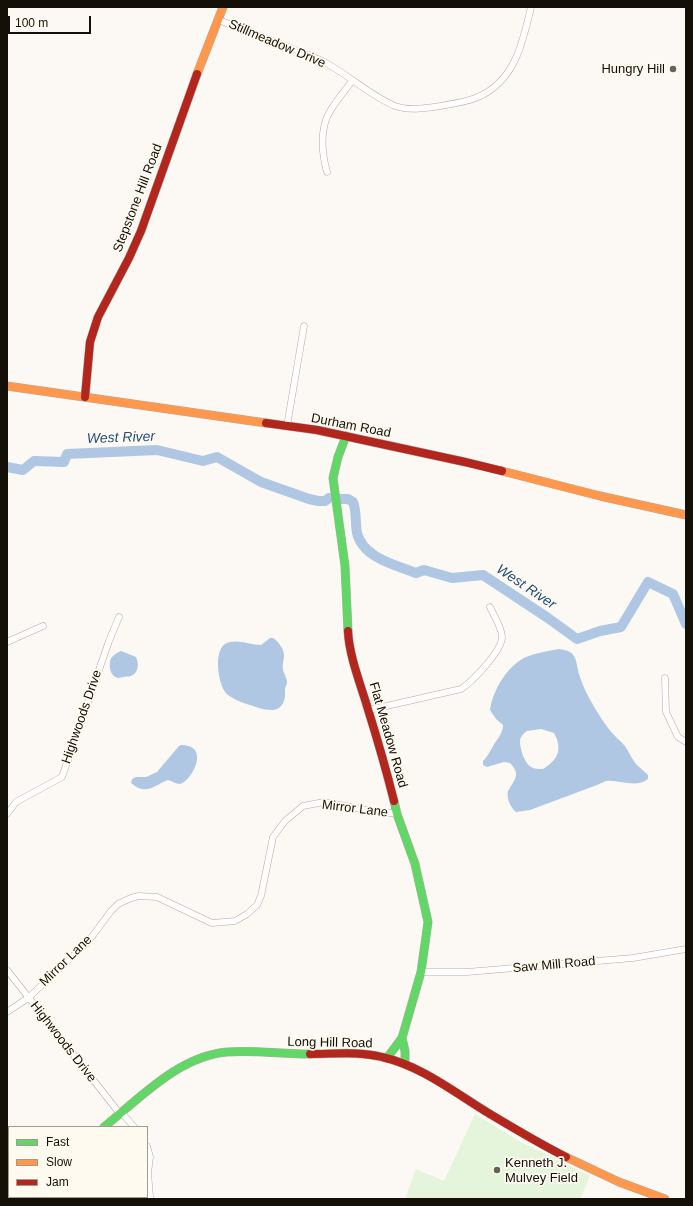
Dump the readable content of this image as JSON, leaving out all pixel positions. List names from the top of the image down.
{
  "streets": {
    "street": [
      "Stillmeadow Drive",
      "Stepstone Hill Road",
      "Durham Road",
      "Highwoods Drive",
      "Flat Meadow Road",
      "Mirror Lane",
      "Saw Mill Road",
      "Long Hill Road"
    ]
  },
  "crossings": [
    ["Stillmeadow Drive", "Stepstone Hill Road"],
    ["Stepstone Hill Road", "Durham Road"],
    ["Durham Road", "Flat Meadow Road"],
    ["Highwoods Drive", "Mirror Lane"],
    ["Highwoods Drive", "Long Hill Road"],
    ["Flat Meadow Road", "Mirror Lane"],
    ["Flat Meadow Road", "Saw Mill Road"],
    ["Flat Meadow Road", "Long Hill Road"]
  ],
  "water": ["West River"],
  "places": ["Hungry Hill", "Kenneth J. Mulvey Field"],
  "legend": ["Fast", "Slow", "Jam"],
  "scale_bar": "100 m"
}
